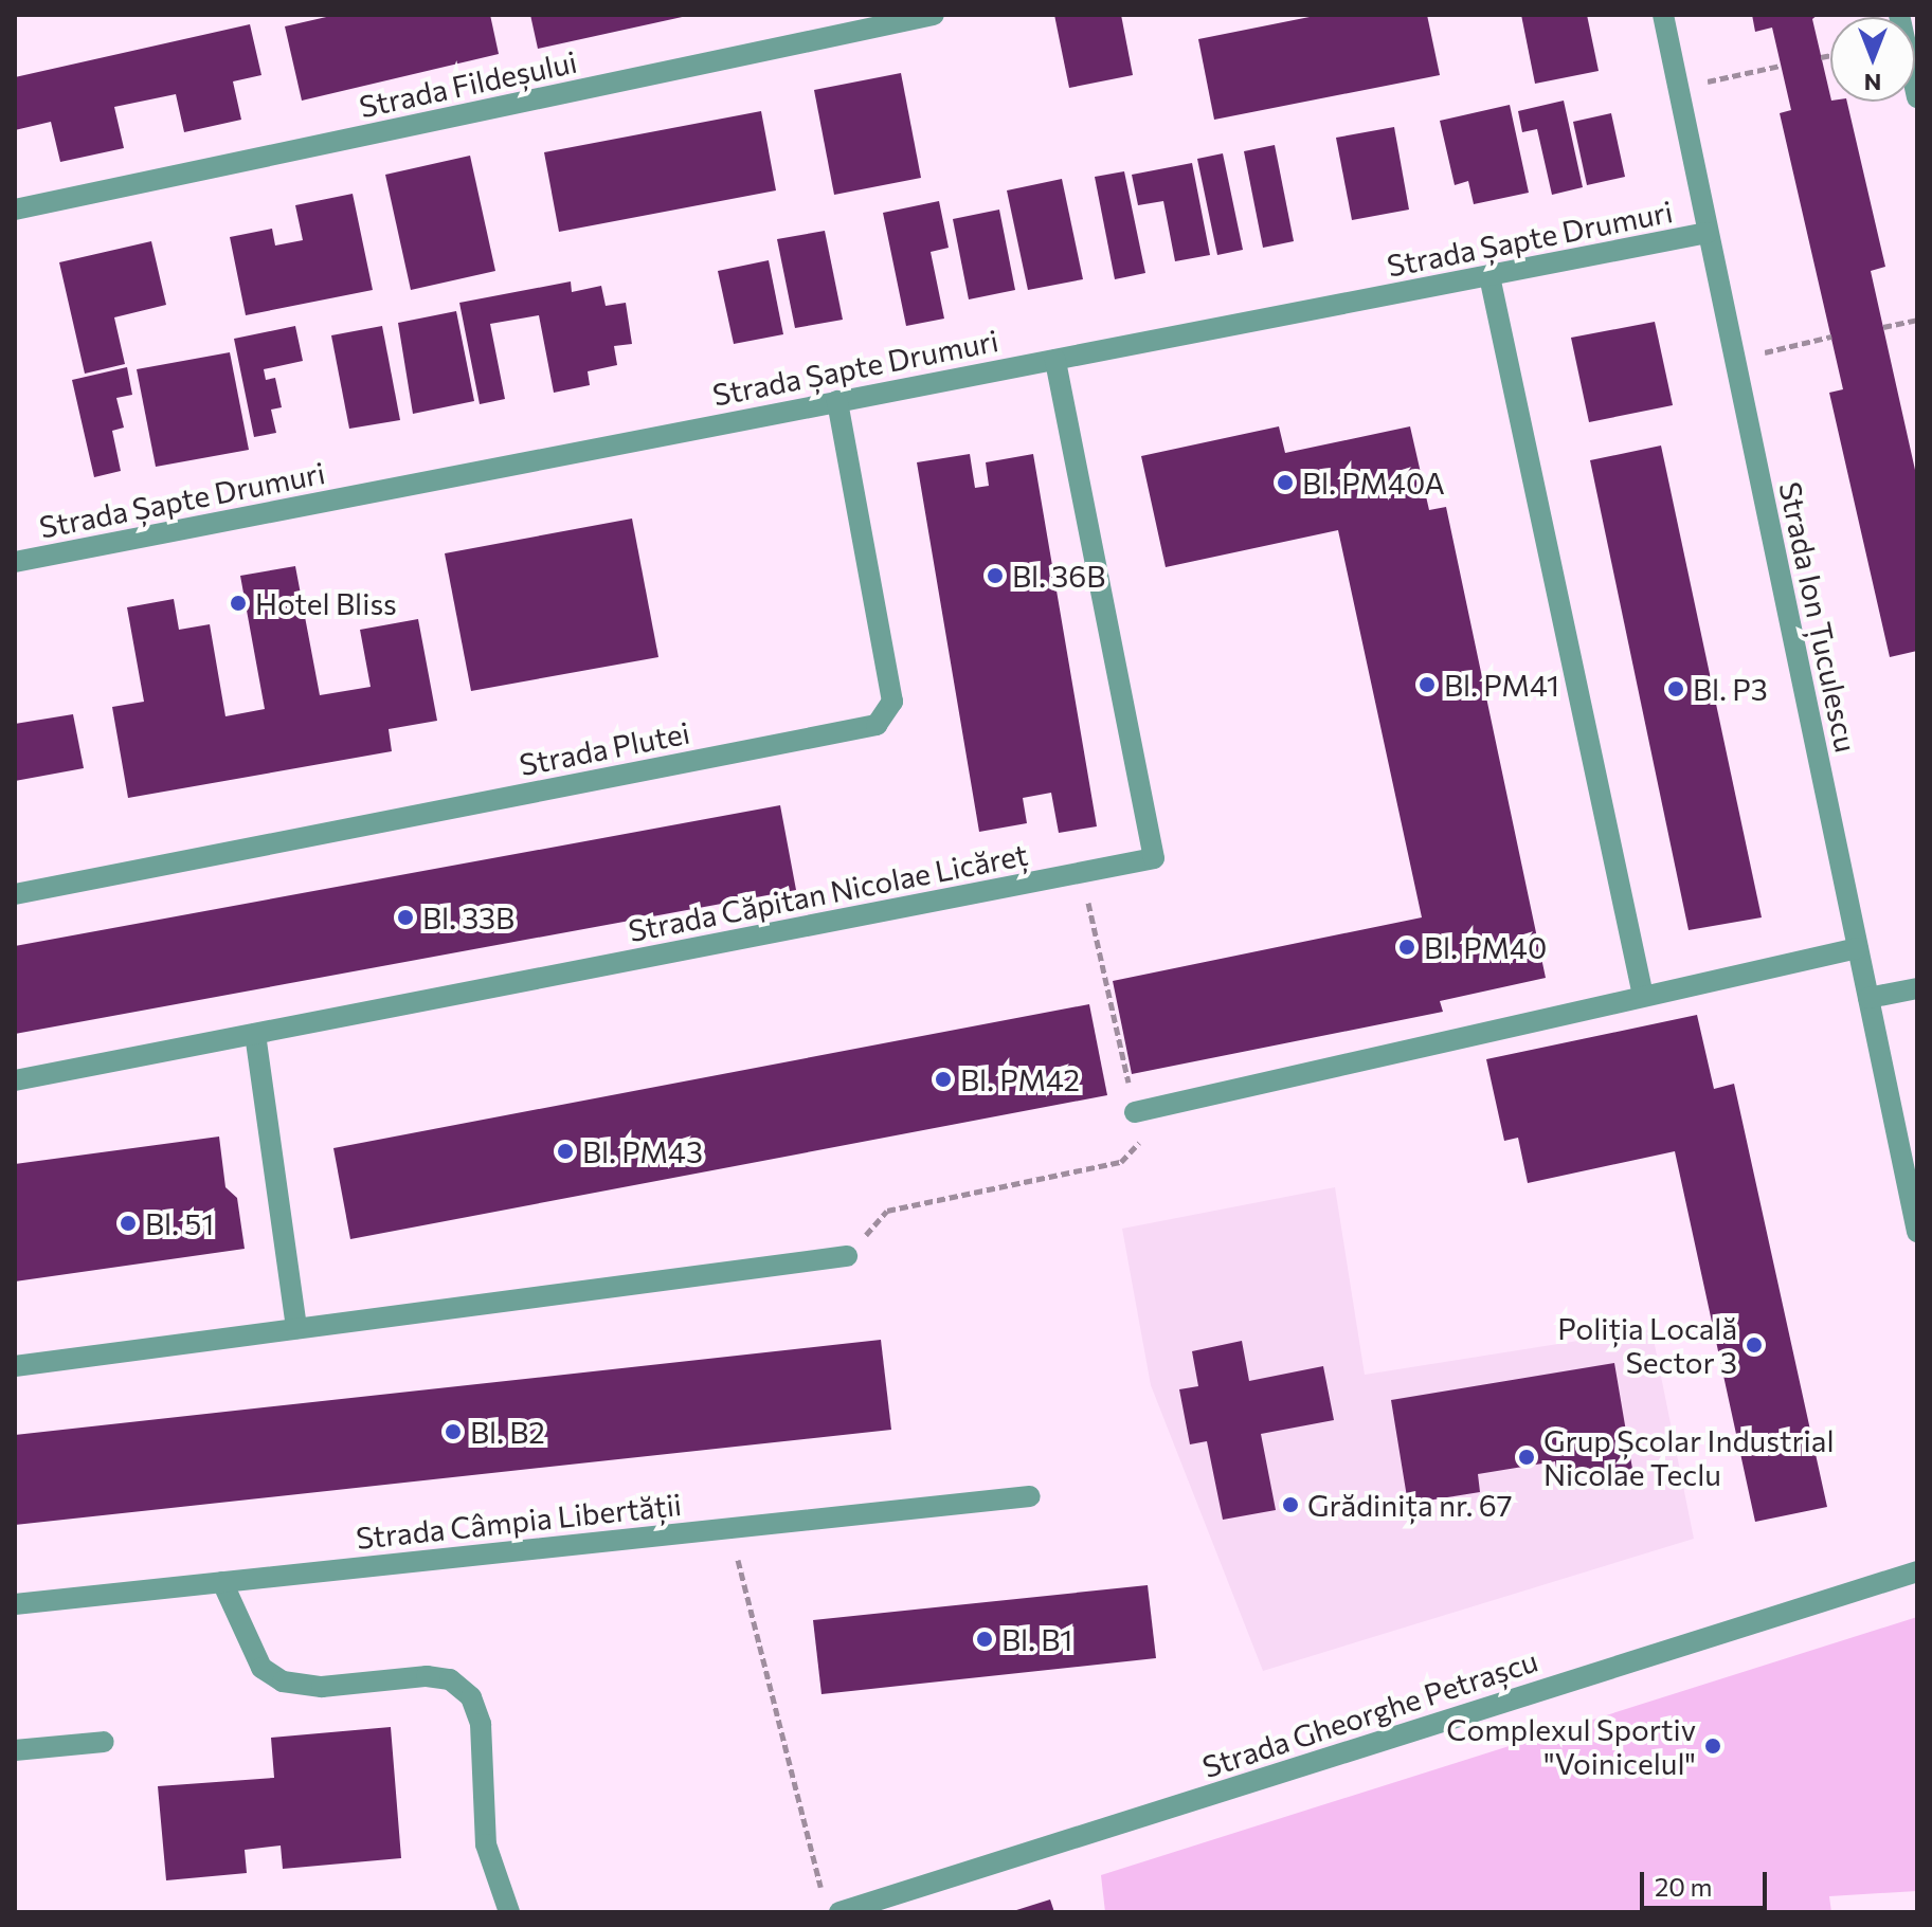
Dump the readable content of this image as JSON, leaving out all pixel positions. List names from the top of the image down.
{
  "streets": {
    "street": [
      "Strada Fildeșului",
      "Strada Șapte Drumuri",
      "Strada Ion Țuculescu",
      "Strada Plutei",
      "Strada Căpitan Nicolae Licăreț",
      "Strada Câmpia Libertății",
      "Strada Gheorghe Petrașcu"
    ]
  },
  "crossings": [
    ["Strada Șapte Drumuri", "Strada Ion Țuculescu"],
    ["Strada Șapte Drumuri", "Strada Plutei"],
    ["Strada Șapte Drumuri", "Strada Căpitan Nicolae Licăreț"]
  ],
  "places": [
    "Bl. PM40A",
    "Bl. 36B",
    "Hotel Bliss",
    "Bl. PM41",
    "Bl. P3",
    "Bl. 33B",
    "Bl. PM40",
    "Bl. PM42",
    "Bl. PM43",
    "Bl. 51",
    "Poliția Locală Sector 3",
    "Bl. B2",
    "Grup Școlar Industrial Nicolae Teclu",
    "Grădinița nr. 67",
    "Bl. B1",
    "Complexul Sportiv \"Voinicelul\""
  ],
  "scale_bar": "20 m",
  "north": "bottom"
}
